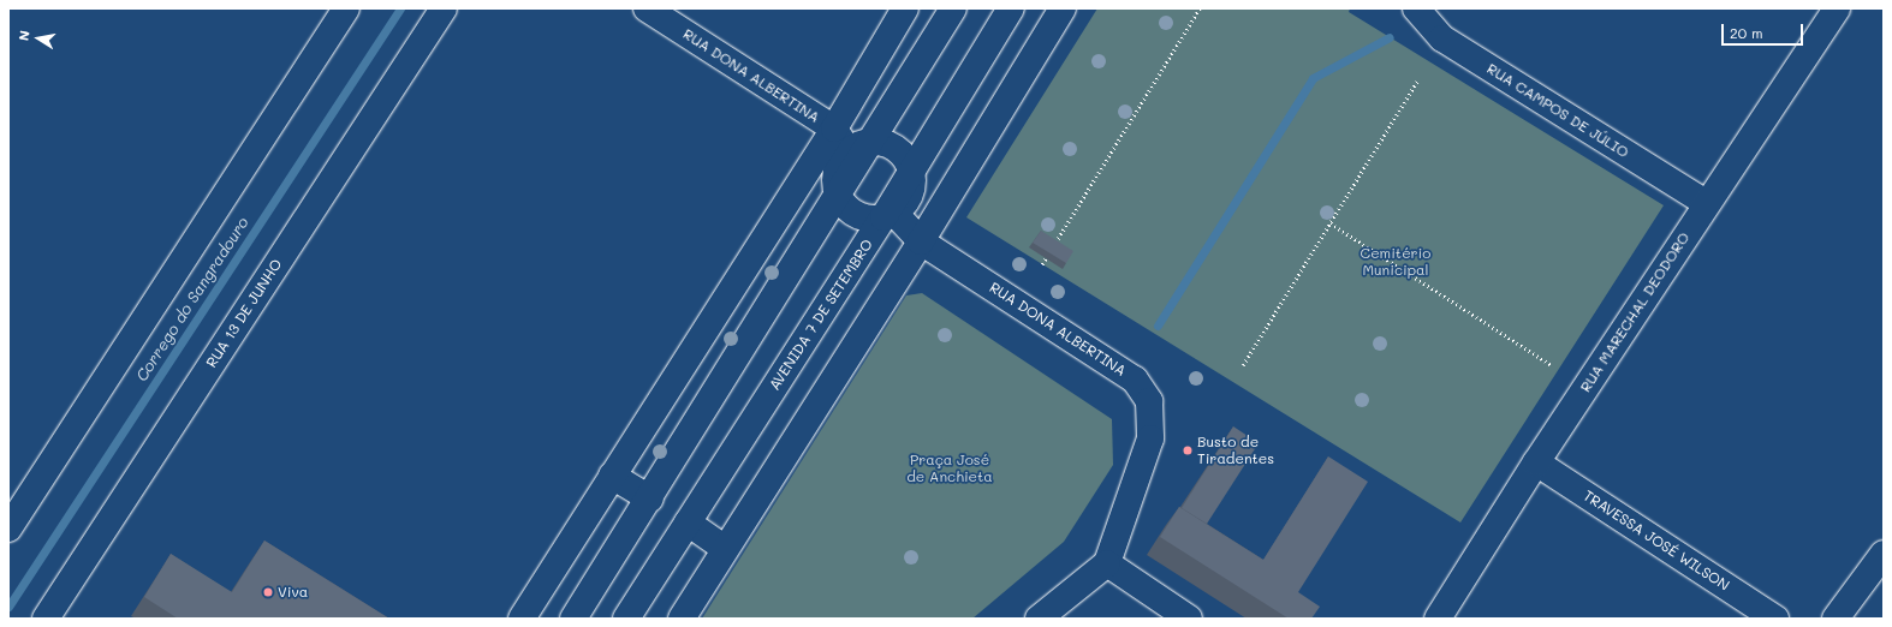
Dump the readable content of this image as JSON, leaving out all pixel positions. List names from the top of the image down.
{
  "streets": {
    "street": [
      "RUA DONA ALBERTINA",
      "RUA CAMPOS DE JÚLIO",
      "RUA MARECHAL DEODORO",
      "RUA 13 DE JUNHO",
      "AVENIDA 7 DE SETEMBRO",
      "TRAVESSA JOSÉ WILSON"
    ]
  },
  "crossings": [
    ["RUA DONA ALBERTINA", "AVENIDA 7 DE SETEMBRO"],
    ["RUA CAMPOS DE JÚLIO", "RUA MARECHAL DEODORO"],
    ["RUA MARECHAL DEODORO", "TRAVESSA JOSÉ WILSON"]
  ],
  "water": ["Corrego do Sangradouro"],
  "parks": ["Cemitério Municipal", "Praça José de Anchieta"],
  "places": ["Busto de Tiradentes", "Viva"],
  "scale_bar": "20 m",
  "north": "left"
}
